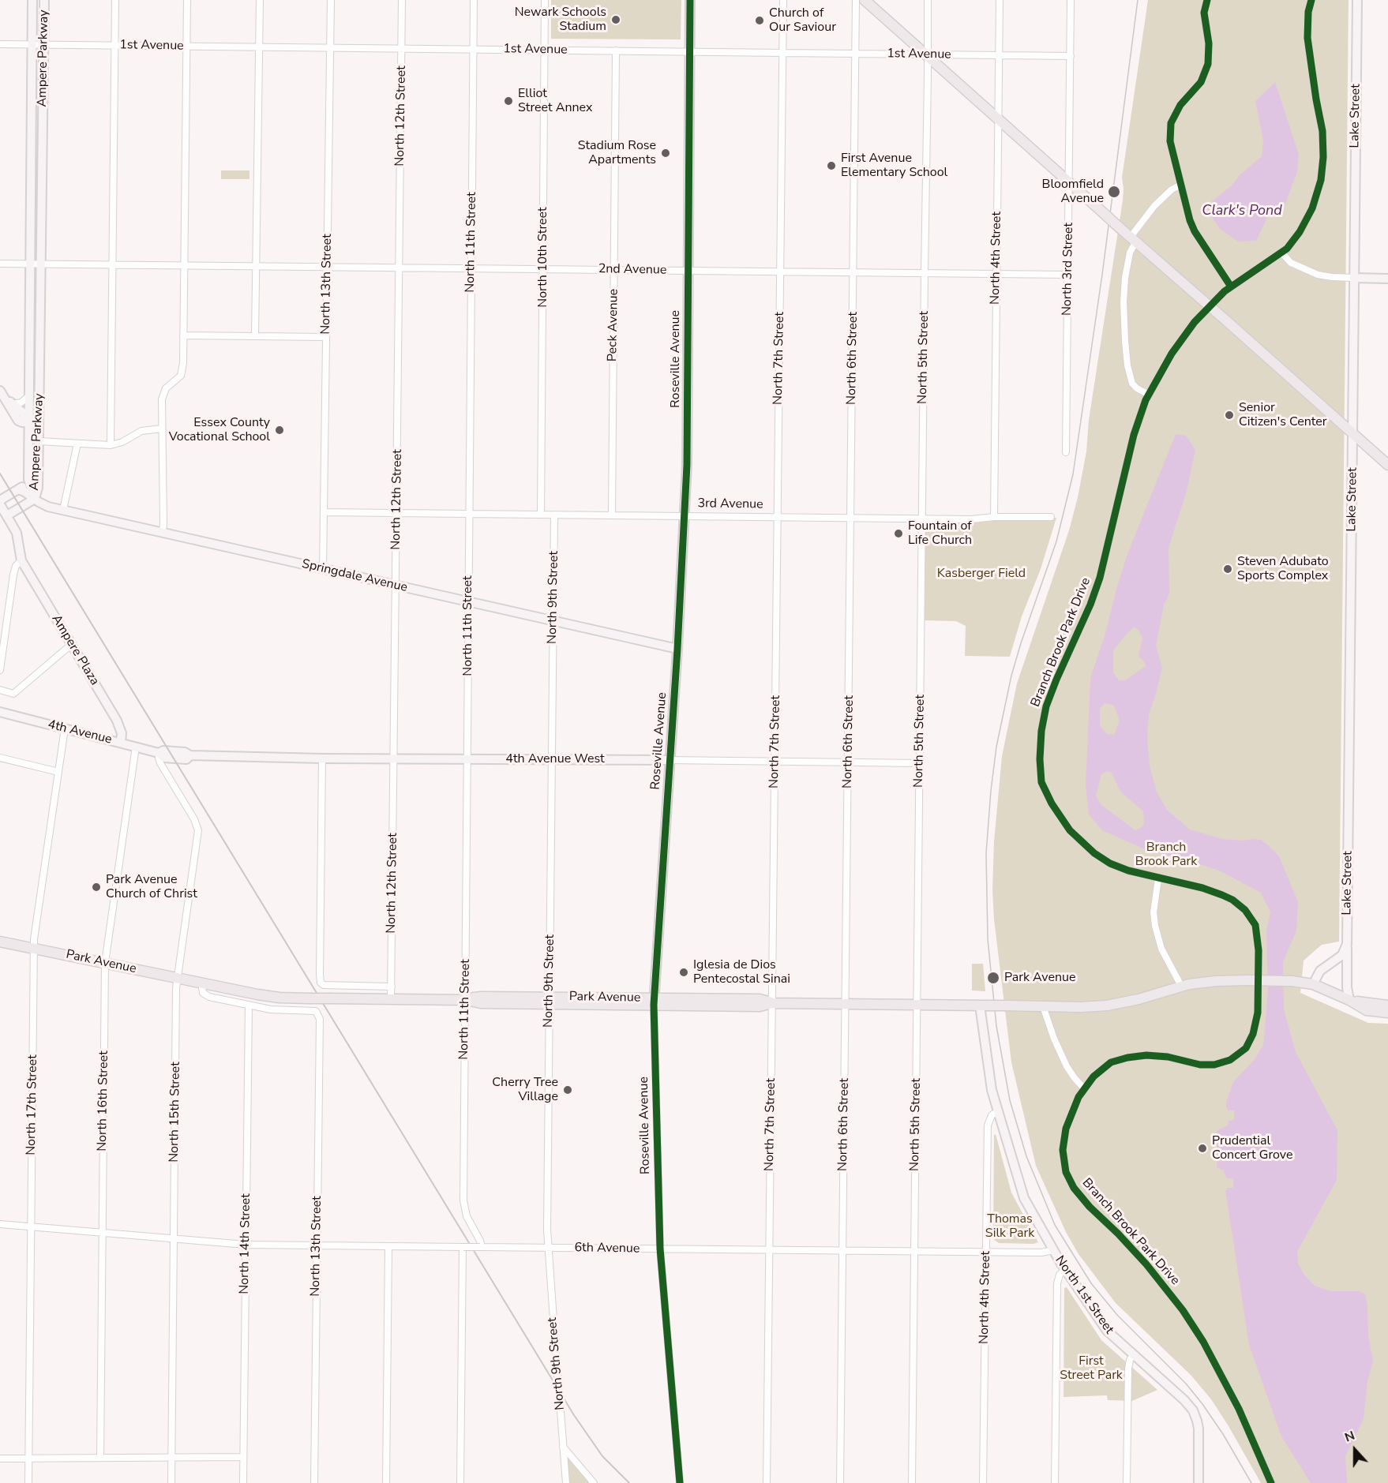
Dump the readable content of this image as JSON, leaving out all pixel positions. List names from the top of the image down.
{
  "streets": {
    "main road": ["Park Avenue"],
    "street": [
      "1st Avenue",
      "Ampere Parkway",
      "North 12th Street",
      "Lake Street",
      "North 11th Street",
      "North 10th Street",
      "North 4th Street",
      "North 3rd Street",
      "2nd Avenue",
      "North 13th Street",
      "Peck Avenue",
      "North 5th Street",
      "North 7th Street",
      "North 6th Street",
      "Roseville Avenue",
      "3rd Avenue",
      "Springdale Avenue",
      "North 9th Street",
      "Branch Brook Park Drive",
      "Ampere Plaza",
      "4th Avenue",
      "4th Avenue West",
      "North 16th Street",
      "North 17th Street",
      "North 15th Street",
      "North 14th Street",
      "6th Avenue",
      "North 1st Street"
    ]
  },
  "crossings": [
    ["1st Avenue", "Ampere Parkway"],
    ["1st Avenue", "North 12th Street"],
    ["1st Avenue", "North 11th Street"],
    ["1st Avenue", "North 10th Street"],
    ["1st Avenue", "North 4th Street"],
    ["1st Avenue", "North 3rd Street"],
    ["1st Avenue", "North 13th Street"],
    ["1st Avenue", "Peck Avenue"],
    ["1st Avenue", "North 5th Street"],
    ["1st Avenue", "North 7th Street"],
    ["1st Avenue", "North 6th Street"],
    ["1st Avenue", "Roseville Avenue"],
    ["Ampere Parkway", "2nd Avenue"],
    ["Ampere Parkway", "Springdale Avenue"],
    ["North 12th Street", "2nd Avenue"],
    ["North 12th Street", "3rd Avenue"],
    ["North 12th Street", "Springdale Avenue"],
    ["North 12th Street", "4th Avenue West"],
    ["North 12th Street", "Park Avenue"],
    ["Lake Street", "Park Avenue"],
    ["North 11th Street", "2nd Avenue"],
    ["North 11th Street", "3rd Avenue"],
    ["North 11th Street", "Springdale Avenue"],
    ["North 11th Street", "4th Avenue West"],
    ["North 11th Street", "Park Avenue"],
    ["North 11th Street", "6th Avenue"],
    ["North 10th Street", "2nd Avenue"],
    ["North 10th Street", "3rd Avenue"],
    ["North 4th Street", "2nd Avenue"],
    ["North 4th Street", "3rd Avenue"],
    ["North 4th Street", "6th Avenue"],
    ["North 4th Street", "North 1st Street"],
    ["North 3rd Street", "2nd Avenue"],
    ["2nd Avenue", "North 13th Street"],
    ["2nd Avenue", "Peck Avenue"],
    ["2nd Avenue", "North 5th Street"],
    ["2nd Avenue", "North 7th Street"],
    ["2nd Avenue", "North 6th Street"],
    ["2nd Avenue", "Roseville Avenue"],
    ["North 13th Street", "3rd Avenue"],
    ["North 13th Street", "Springdale Avenue"],
    ["North 13th Street", "North 14th Street"],
    ["North 13th Street", "6th Avenue"],
    ["Peck Avenue", "3rd Avenue"],
    ["North 5th Street", "3rd Avenue"],
    ["North 5th Street", "4th Avenue West"],
    ["North 5th Street", "Park Avenue"],
    ["North 5th Street", "6th Avenue"],
    ["North 7th Street", "3rd Avenue"],
    ["North 7th Street", "4th Avenue West"],
    ["North 7th Street", "Park Avenue"],
    ["North 7th Street", "6th Avenue"],
    ["North 6th Street", "3rd Avenue"],
    ["North 6th Street", "4th Avenue West"],
    ["North 6th Street", "Park Avenue"],
    ["North 6th Street", "6th Avenue"],
    ["Roseville Avenue", "3rd Avenue"],
    ["Roseville Avenue", "Springdale Avenue"],
    ["Roseville Avenue", "4th Avenue West"],
    ["Roseville Avenue", "Park Avenue"],
    ["Roseville Avenue", "6th Avenue"],
    ["3rd Avenue", "North 9th Street"],
    ["Springdale Avenue", "North 9th Street"],
    ["North 9th Street", "4th Avenue West"],
    ["North 9th Street", "Park Avenue"],
    ["North 9th Street", "6th Avenue"],
    ["Ampere Plaza", "4th Avenue"],
    ["4th Avenue", "4th Avenue West"],
    ["4th Avenue", "North 16th Street"],
    ["4th Avenue", "North 17th Street"],
    ["4th Avenue", "North 15th Street"],
    ["Park Avenue", "North 16th Street"],
    ["Park Avenue", "North 17th Street"],
    ["Park Avenue", "North 15th Street"],
    ["North 16th Street", "6th Avenue"],
    ["North 17th Street", "6th Avenue"],
    ["North 15th Street", "6th Avenue"],
    ["North 14th Street", "6th Avenue"],
    ["6th Avenue", "North 1st Street"]
  ],
  "water": ["Clark's Pond"],
  "parks": [
    "Kasberger Field",
    "Branch Brook Park",
    "Thomas Silk Park",
    "First Street Park"
  ],
  "places": [
    "Newark Schools Stadium",
    "Church of Our Saviour",
    "Elliot Street Annex",
    "Stadium Rose Apartments",
    "First Avenue Elementary School",
    "Bloomfield Avenue",
    "Senior Citizen's Center",
    "Essex County Vocational School",
    "Fountain of Life Church",
    "Steven Adubato Sports Complex",
    "Park Avenue Church of Christ",
    "Iglesia de Dios Pentecostal Sinai",
    "Park Avenue",
    "Cherry Tree Village",
    "Prudential Concert Grove"
  ],
  "north": "top"
}
